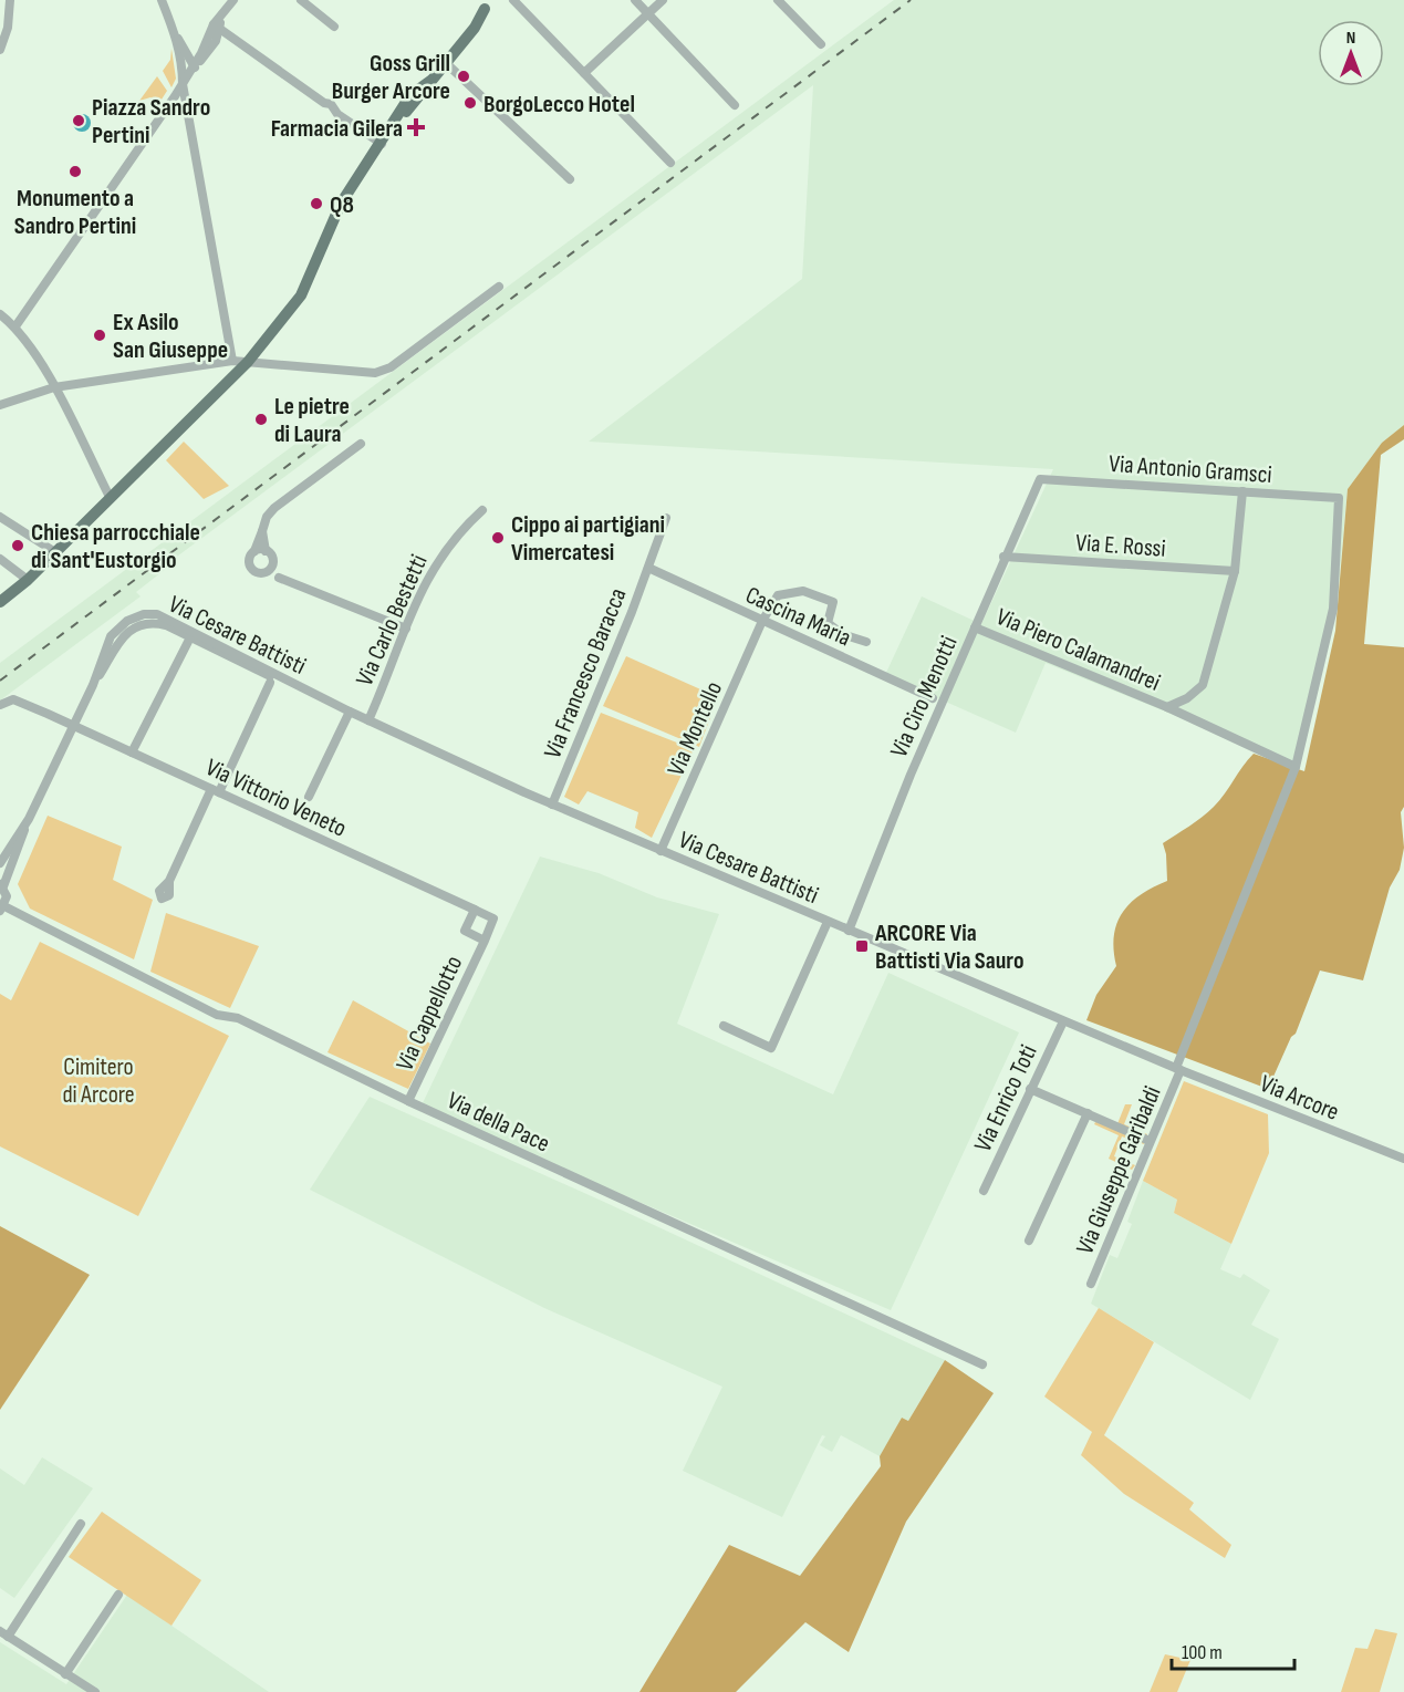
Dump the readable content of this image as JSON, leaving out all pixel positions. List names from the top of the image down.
{
  "streets": {
    "street": [
      "Via Antonio Gramsci",
      "Via E. Rossi",
      "Cascina Maria",
      "Via Carlo Bestetti",
      "Via Cesare Battisti",
      "Via Piero Calamandrei",
      "Via Francesco Baracca",
      "Via Ciro Menotti",
      "Via Montello",
      "Via Vittorio Veneto",
      "Via Cappellotto",
      "Via Arcore",
      "Via Enrico Toti",
      "Via della Pace",
      "Via Giuseppe Garibaldi"
    ]
  },
  "crossings": [
    ["Via Antonio Gramsci", "Via Ciro Menotti"],
    ["Via Antonio Gramsci", "Via Giuseppe Garibaldi"],
    ["Via E. Rossi", "Via Ciro Menotti"],
    ["Cascina Maria", "Via Francesco Baracca"],
    ["Cascina Maria", "Via Montello"],
    ["Via Carlo Bestetti", "Via Cesare Battisti"],
    ["Via Cesare Battisti", "Via Francesco Baracca"],
    ["Via Cesare Battisti", "Via Ciro Menotti"],
    ["Via Cesare Battisti", "Via Montello"],
    ["Via Cesare Battisti", "Via Vittorio Veneto"],
    ["Via Cesare Battisti", "Via Arcore"],
    ["Via Cesare Battisti", "Via Enrico Toti"],
    ["Via Cesare Battisti", "Via Giuseppe Garibaldi"],
    ["Via Piero Calamandrei", "Via Ciro Menotti"],
    ["Via Piero Calamandrei", "Via Giuseppe Garibaldi"],
    ["Via Vittorio Veneto", "Via Cappellotto"],
    ["Via Cappellotto", "Via della Pace"],
    ["Via Arcore", "Via Giuseppe Garibaldi"]
  ],
  "parks": ["Cimitero di Arcore"],
  "places": {
    "other": [
      "Goss Grill Burger Arcore",
      "BorgoLecco Hotel",
      "Piazza Sandro Pertini",
      "Monumento a Sandro Pertini",
      "Q8",
      "Ex Asilo San Giuseppe",
      "Le pietre di Laura",
      "Cippo ai partigiani Vimercatesi",
      "Chiesa parrocchiale di Sant'Eustorgio"
    ],
    "health": ["Farmacia Gilera"],
    "transit": ["ARCORE Via Battisti Via Sauro"]
  },
  "scale_bar": "100 m",
  "north": "top"
}
